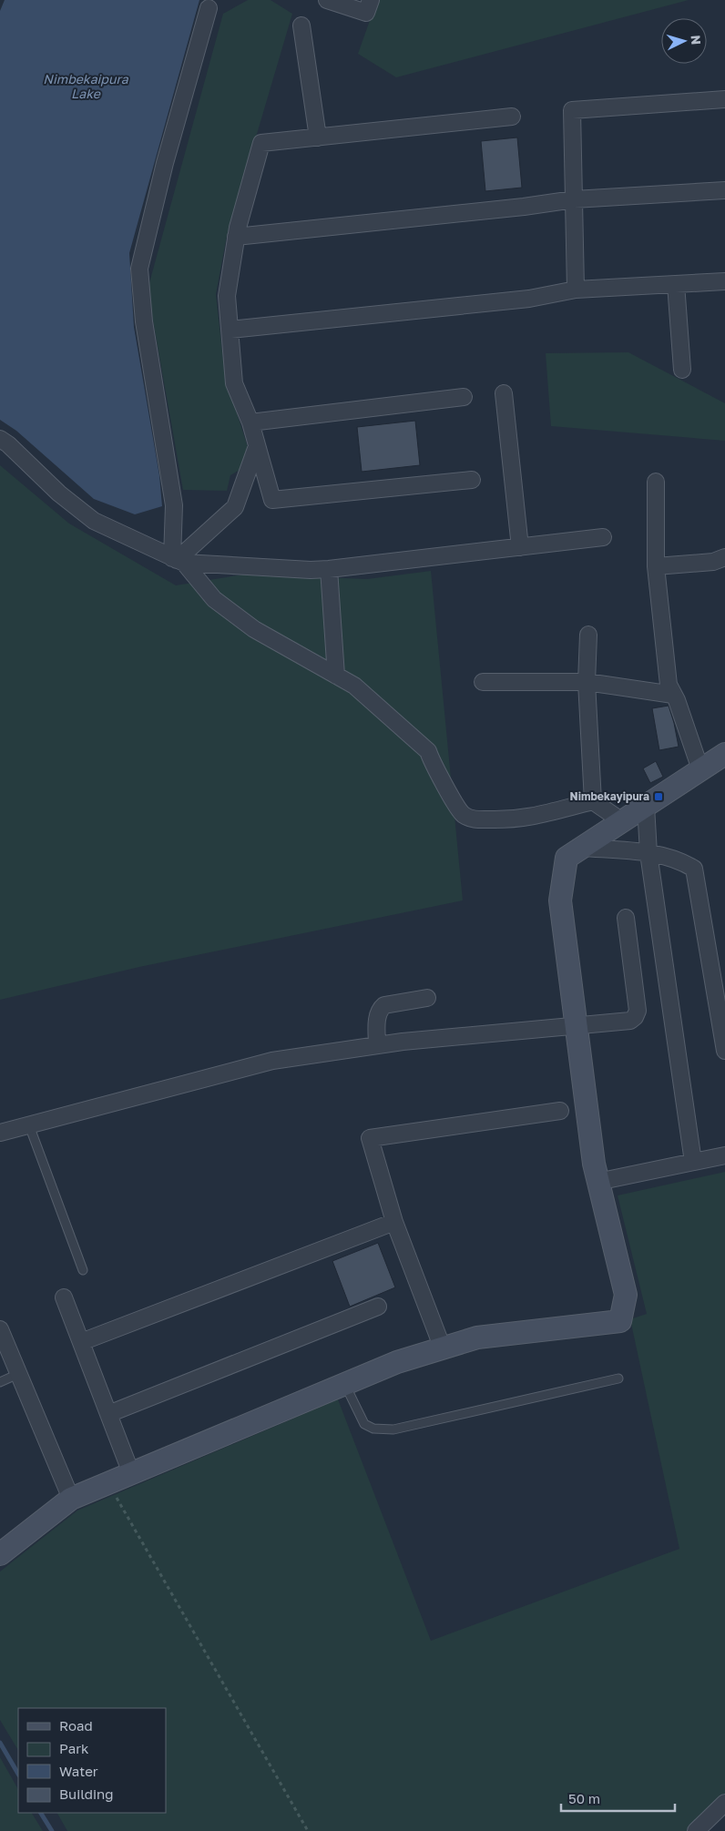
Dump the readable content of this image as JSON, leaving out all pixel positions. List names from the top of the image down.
{
  "water": ["Nimbekaipura Lake"],
  "places": {
    "transit": ["Nimbekayipura"]
  },
  "legend": [
    "Road",
    "Park",
    "Water",
    "Building"
  ],
  "scale_bar": "50 m",
  "north": "right"
}
